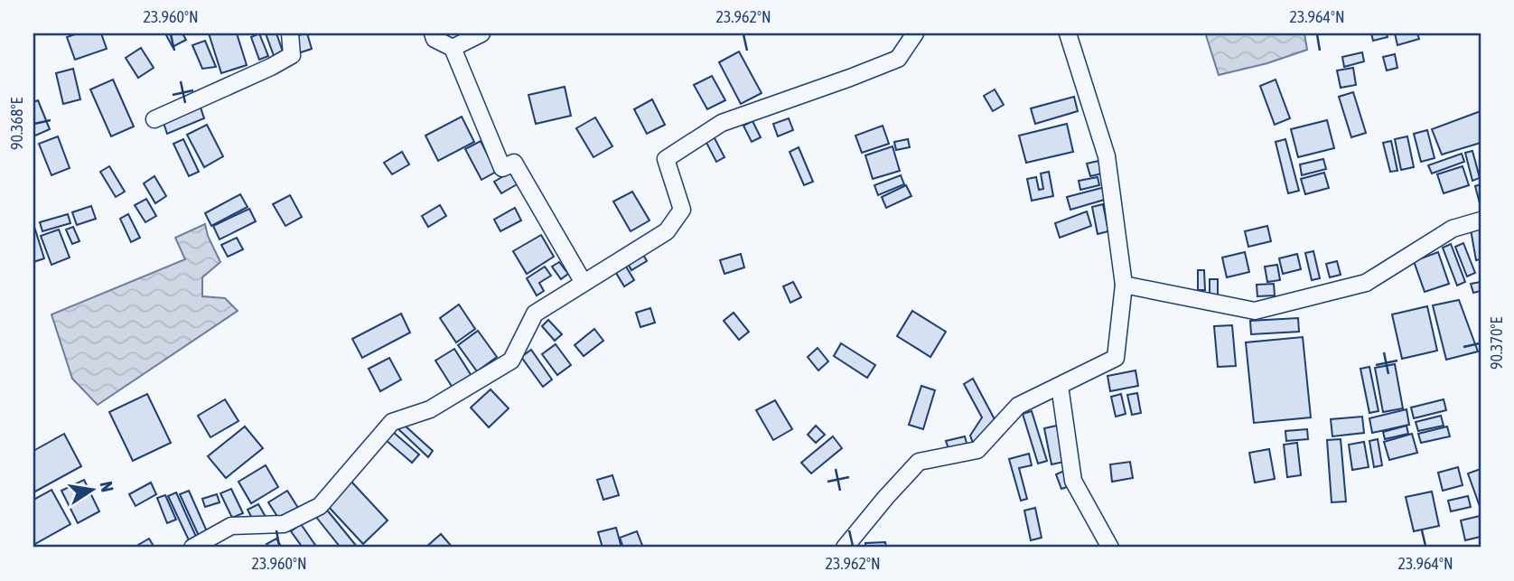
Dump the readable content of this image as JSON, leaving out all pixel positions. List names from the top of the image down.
{
  "north": "right",
  "coordinates": [
    "23.960°N",
    "23.962°N",
    "23.964°N",
    "90.368°E",
    "90.370°E"
  ]
}
